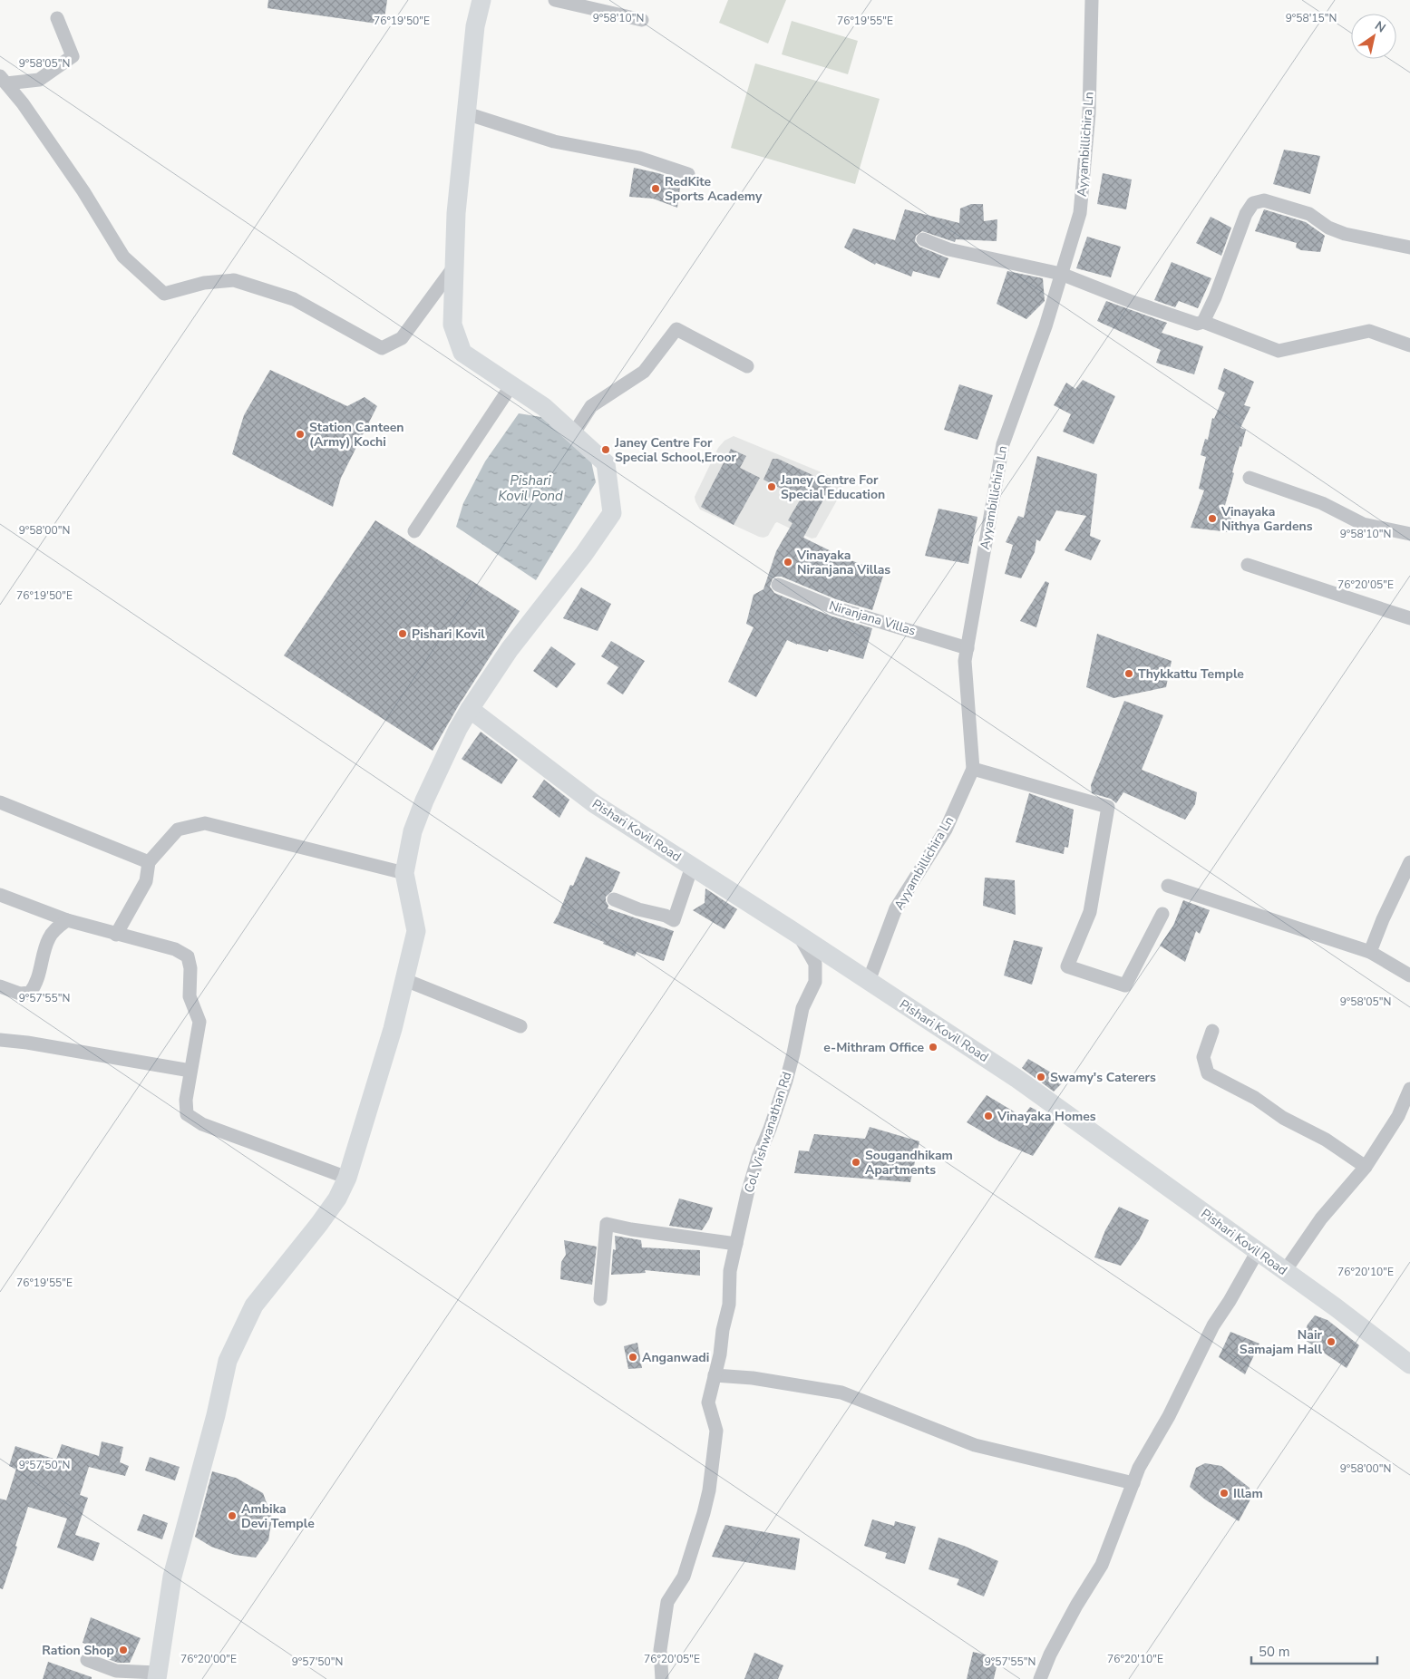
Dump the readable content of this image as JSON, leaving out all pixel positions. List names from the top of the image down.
{
  "streets": {
    "street": [
      "Ayyambillichira Ln",
      "Niranjana Villas",
      "Pishari Kovil Road",
      "Col. Vishwanathan Rd"
    ]
  },
  "crossings": [
    ["Ayyambillichira Ln", "Niranjana Villas"],
    ["Ayyambillichira Ln", "Pishari Kovil Road"],
    ["Pishari Kovil Road", "Col. Vishwanathan Rd"]
  ],
  "water": ["Pishari Kovil Pond"],
  "places": [
    "RedKite Sports Academy",
    "Station Canteen (Army) Kochi",
    "Janey Centre For Special School,Eroor",
    "Janey Centre For Special Education",
    "Vinayaka Nithya Gardens",
    "Vinayaka Niranjana Villas",
    "Pishari Kovil",
    "Thykkattu Temple",
    "e-Mithram Office",
    "Swamy's Caterers",
    "Vinayaka Homes",
    "Sougandhikam Apartments",
    "Nair Samajam Hall",
    "Anganwadi",
    "Illam",
    "Ambika Devi Temple",
    "Ration Shop"
  ],
  "scale_bar": "50 m",
  "north": "top right",
  "coordinates": [
    "9°58'15\"N",
    "9°58'10\"N",
    "76°19'50\"E",
    "76°19'55\"E",
    "9°58'05\"N",
    "9°58'00\"N",
    "76°20'05\"E",
    "9°57'55\"N",
    "76°20'10\"E",
    "9°57'50\"N",
    "76°20'00\"E"
  ]
}
